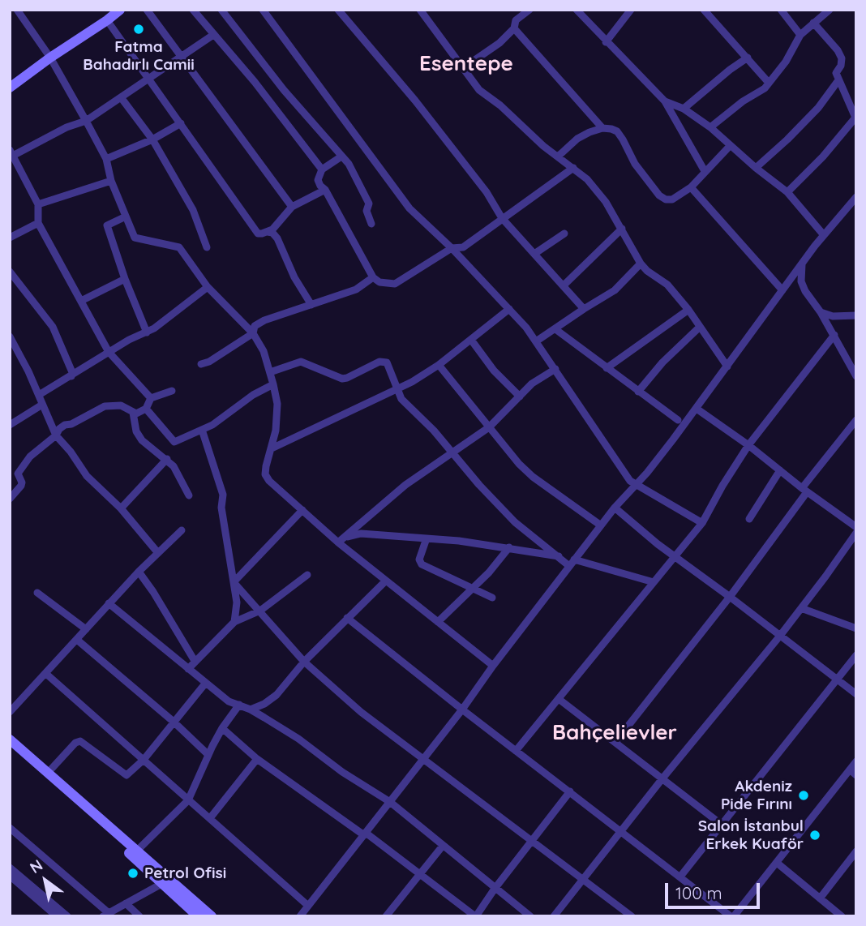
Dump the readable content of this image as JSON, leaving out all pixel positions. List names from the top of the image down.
{
  "districts": ["Esentepe", "Bahçelievler"],
  "places": [
    "Fatma Bahadırlı Camii",
    "Akdeniz Pide Fırını",
    "Salon İstanbul Erkek Kuaför",
    "Petrol Ofisi"
  ],
  "scale_bar": "100 m",
  "north": "top left"
}
